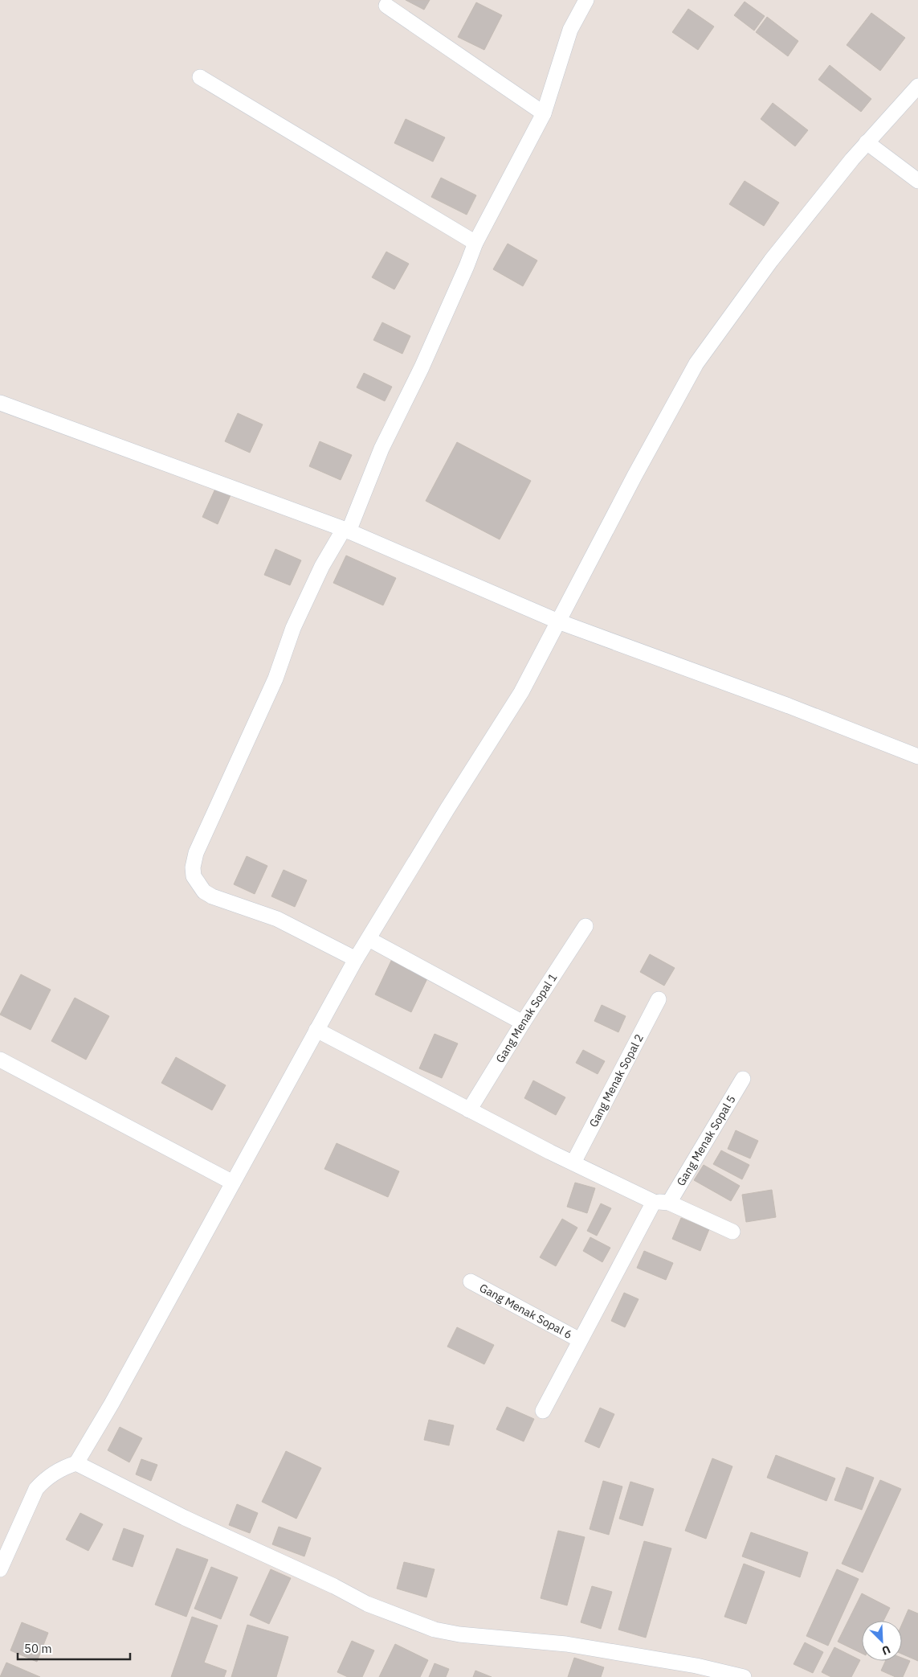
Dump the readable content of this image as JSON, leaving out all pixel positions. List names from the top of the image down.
{
  "streets": {
    "street": [
      "Gang Menak Sopal 1",
      "Gang Menak Sopal 2",
      "Gang Menak Sopal 5",
      "Gang Menak Sopal 6"
    ]
  },
  "scale_bar": "50 m",
  "north": "bottom right"
}
